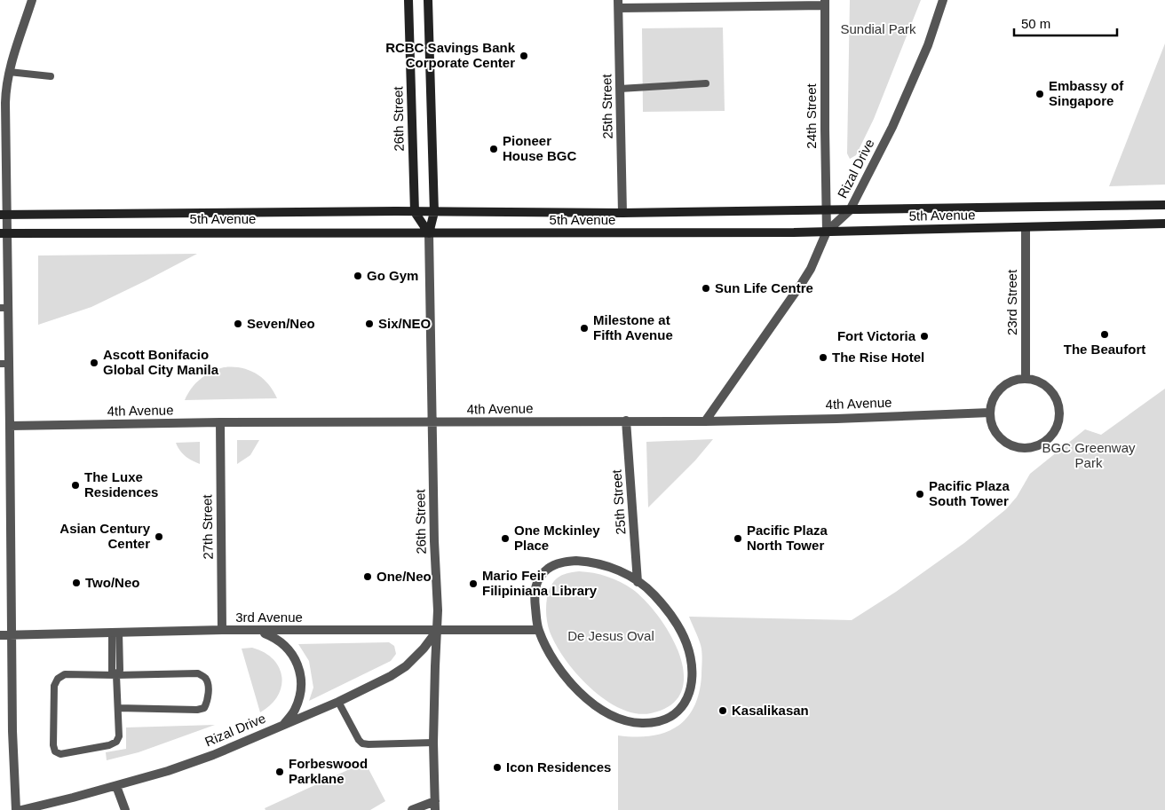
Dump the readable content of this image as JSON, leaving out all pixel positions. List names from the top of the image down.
{
  "streets": {
    "main road": ["26th Street", "5th Avenue"],
    "street": [
      "25th Street",
      "24th Street",
      "Rizal Drive",
      "23rd Street",
      "4th Avenue",
      "27th Street",
      "3rd Avenue"
    ]
  },
  "crossings": [
    ["25th Street", "5th Avenue"],
    ["25th Street", "4th Avenue"],
    ["24th Street", "Rizal Drive"],
    ["24th Street", "5th Avenue"],
    ["26th Street", "Rizal Drive"],
    ["26th Street", "5th Avenue"],
    ["26th Street", "4th Avenue"],
    ["26th Street", "3rd Avenue"],
    ["Rizal Drive", "5th Avenue"],
    ["Rizal Drive", "4th Avenue"],
    ["Rizal Drive", "3rd Avenue"],
    ["5th Avenue", "23rd Street"],
    ["23rd Street", "4th Avenue"],
    ["4th Avenue", "27th Street"],
    ["27th Street", "3rd Avenue"]
  ],
  "parks": ["Sundial Park", "BGC Greenway Park", "De Jesus Oval"],
  "places": [
    "RCBC Savings Bank Corporate Center",
    "Embassy of Singapore",
    "Pioneer House BGC",
    "Go Gym",
    "Sun Life Centre",
    "Seven/Neo",
    "Six/NEO",
    "Milestone at Fifth Avenue",
    "The Beaufort",
    "Fort Victoria",
    "The Rise Hotel",
    "Ascott Bonifacio Global City Manila",
    "The Luxe Residences",
    "Pacific Plaza South Tower",
    "Asian Century Center",
    "One Mckinley Place",
    "Pacific Plaza North Tower",
    "One/Neo",
    "Two/Neo",
    "Mario Feir Filipiniana Library",
    "Kasalikasan",
    "Icon Residences",
    "Forbeswood Parklane"
  ],
  "scale_bar": "50 m"
}
